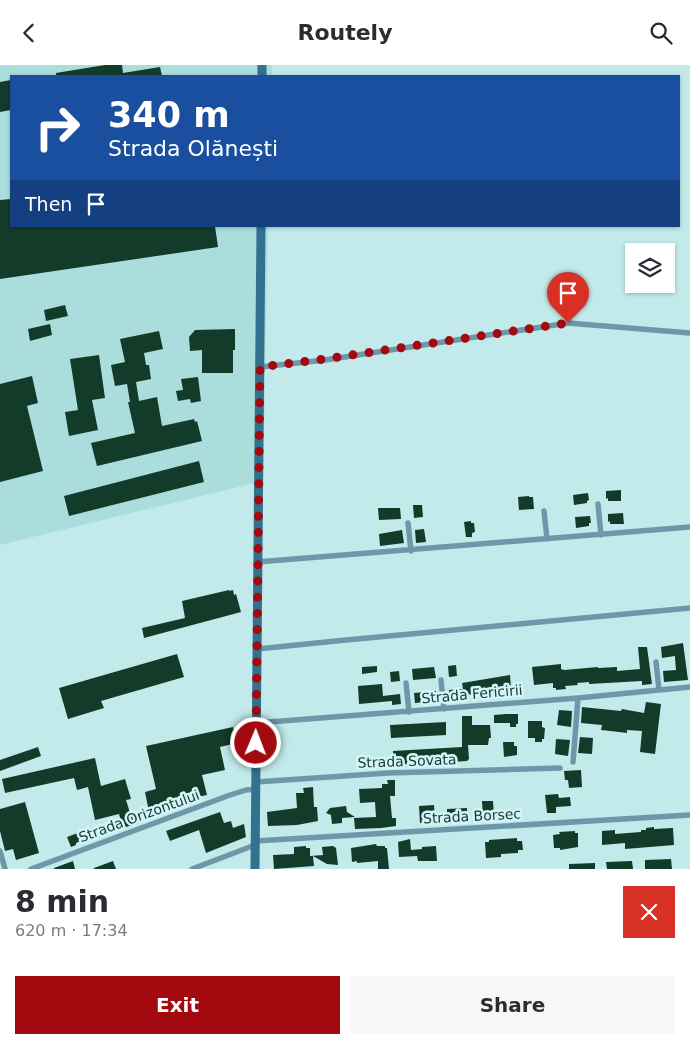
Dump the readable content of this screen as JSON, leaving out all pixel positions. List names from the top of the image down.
{
  "streets": {
    "street": [
      "Strada Fericirii",
      "Strada Sovata",
      "Strada Orizontului",
      "Strada Borsec"
    ]
  },
  "crossings": [
    ["Strada Sovata", "Strada Orizontului"]
  ],
  "page": {
    "header": "Routely",
    "turn": ["340 m", "Strada Olănești"],
    "then": "Then",
    "heading": ["8 min", "620 m · 17:34"],
    "buttons": ["Exit", "Share"]
  }
}
